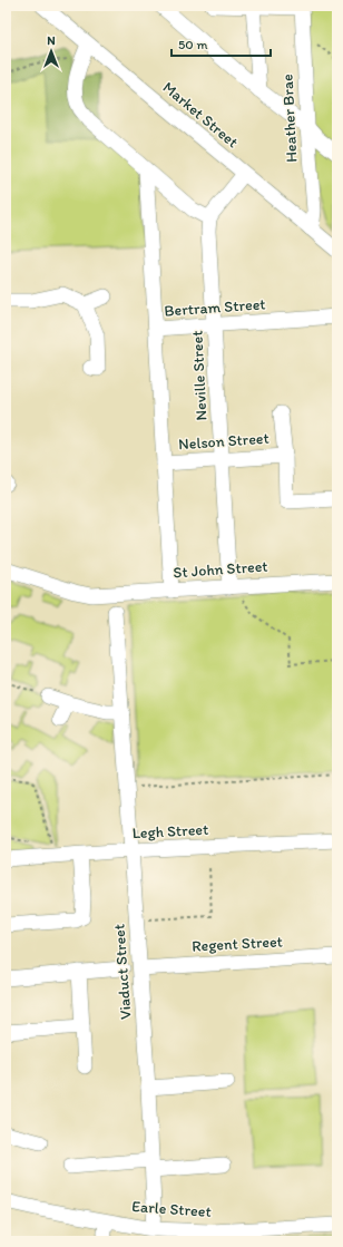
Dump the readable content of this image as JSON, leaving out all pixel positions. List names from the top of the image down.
{
  "streets": {
    "street": [
      "Market Street",
      "Heather Brae",
      "Bertram Street",
      "Neville Street",
      "Nelson Street",
      "St John Street",
      "Legh Street",
      "Regent Street",
      "Viaduct Street",
      "Earle Street"
    ]
  },
  "crossings": [
    ["Market Street", "Heather Brae"],
    ["Bertram Street", "Neville Street"],
    ["Neville Street", "Nelson Street"],
    ["Neville Street", "St John Street"],
    ["Legh Street", "Viaduct Street"],
    ["Regent Street", "Viaduct Street"],
    ["Viaduct Street", "Earle Street"]
  ],
  "scale_bar": "50 m",
  "north": "top"
}
